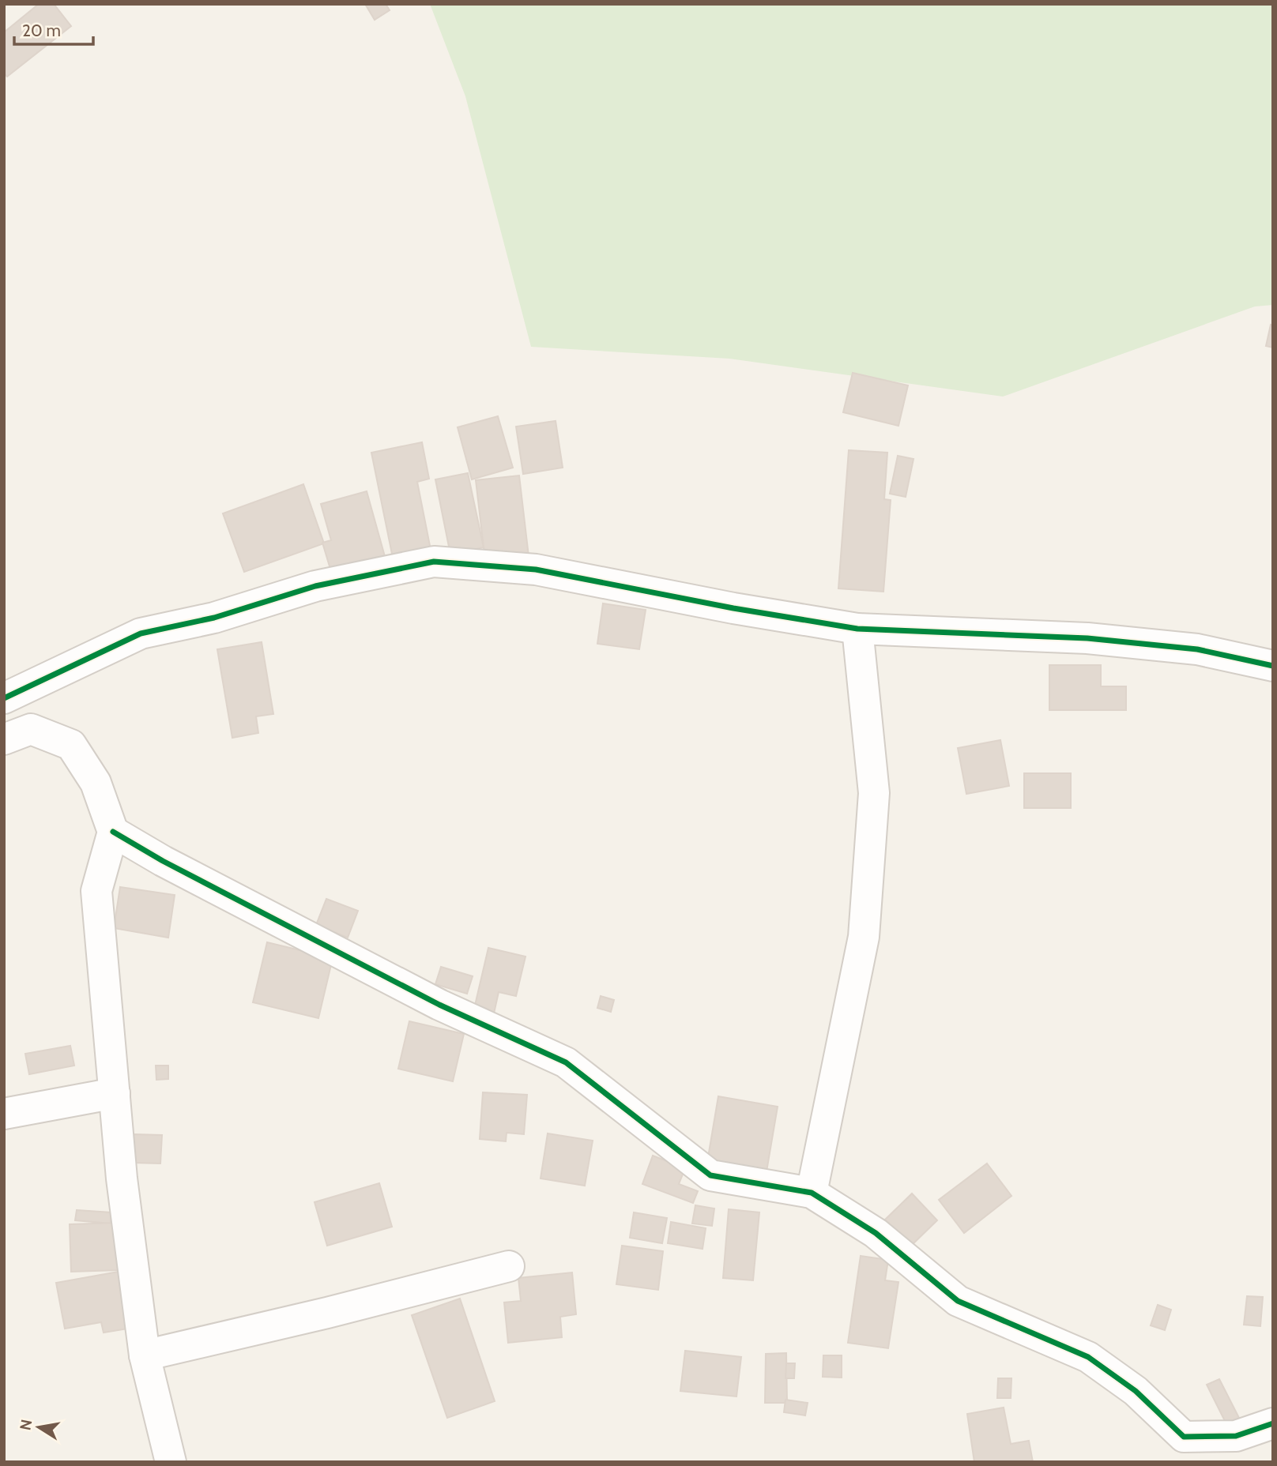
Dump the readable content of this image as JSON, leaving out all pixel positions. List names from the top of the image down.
{
  "scale_bar": "20 m",
  "north": "left"
}
